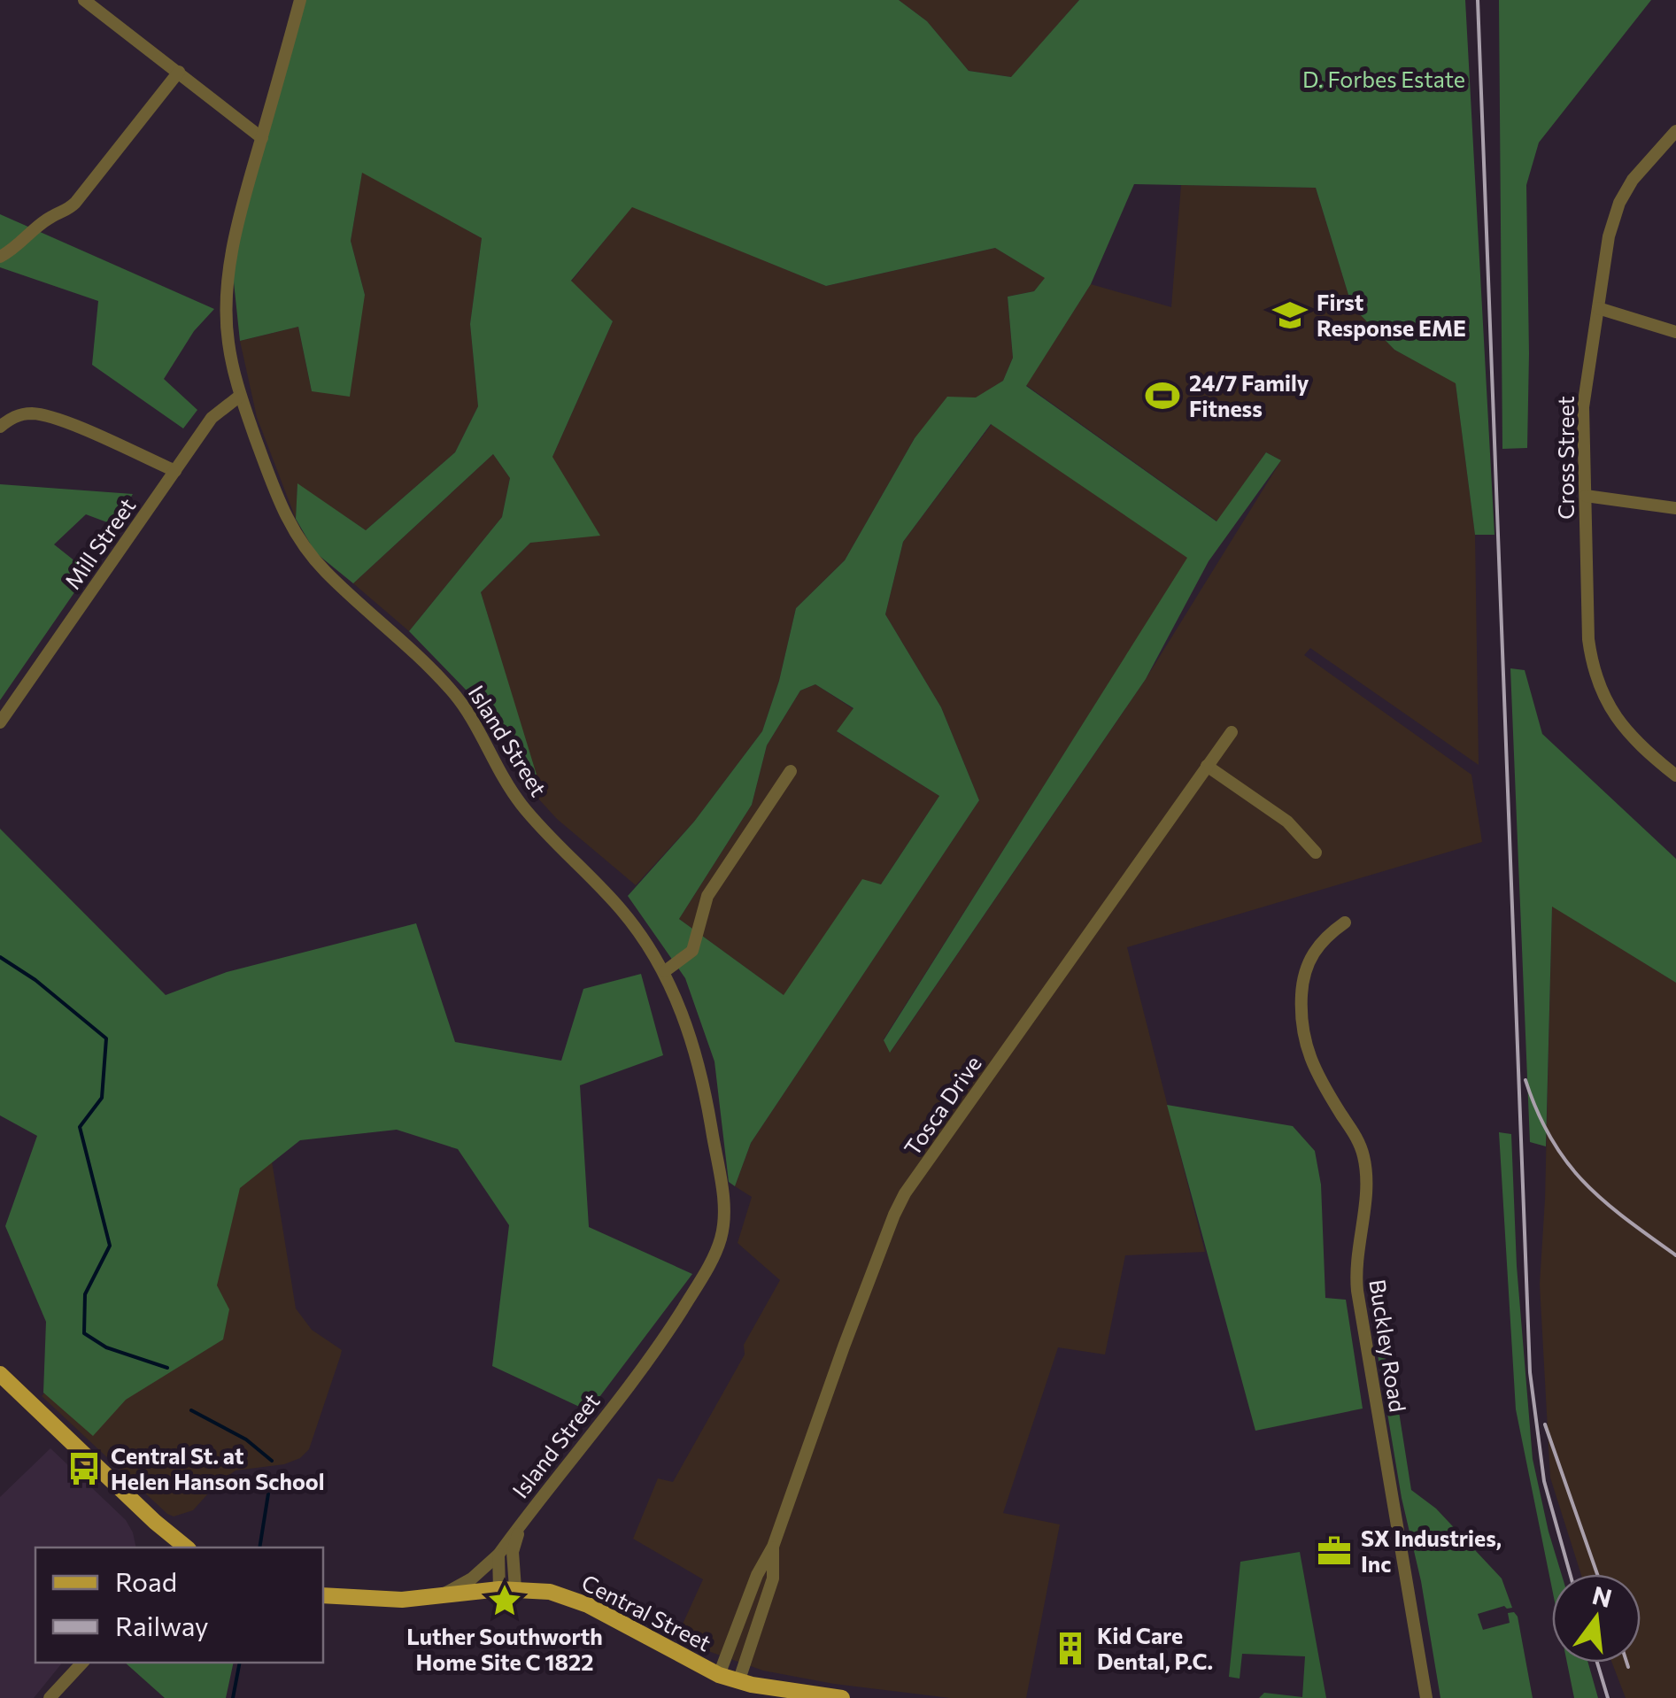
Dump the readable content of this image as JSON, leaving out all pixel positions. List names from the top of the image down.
{
  "streets": {
    "main road": ["Central Street"],
    "street": [
      "Cross Street",
      "Mill Street",
      "Island Street",
      "Tosca Drive",
      "Buckley Road"
    ]
  },
  "crossings": [
    ["Mill Street", "Island Street"],
    ["Island Street", "Central Street"],
    ["Tosca Drive", "Central Street"]
  ],
  "parks": ["D. Forbes Estate"],
  "places": {
    "school or university": ["First Response EME"],
    "sports": ["24/7 Family Fitness"],
    "bus stop": ["Central St. at Helen Hanson School"],
    "office": ["SX Industries, Inc"],
    "place": ["Luther Southworth Home Site C 1822"],
    "building": ["Kid Care Dental, P.C."]
  },
  "legend": ["Road", "Railway"],
  "north": "top"
}
